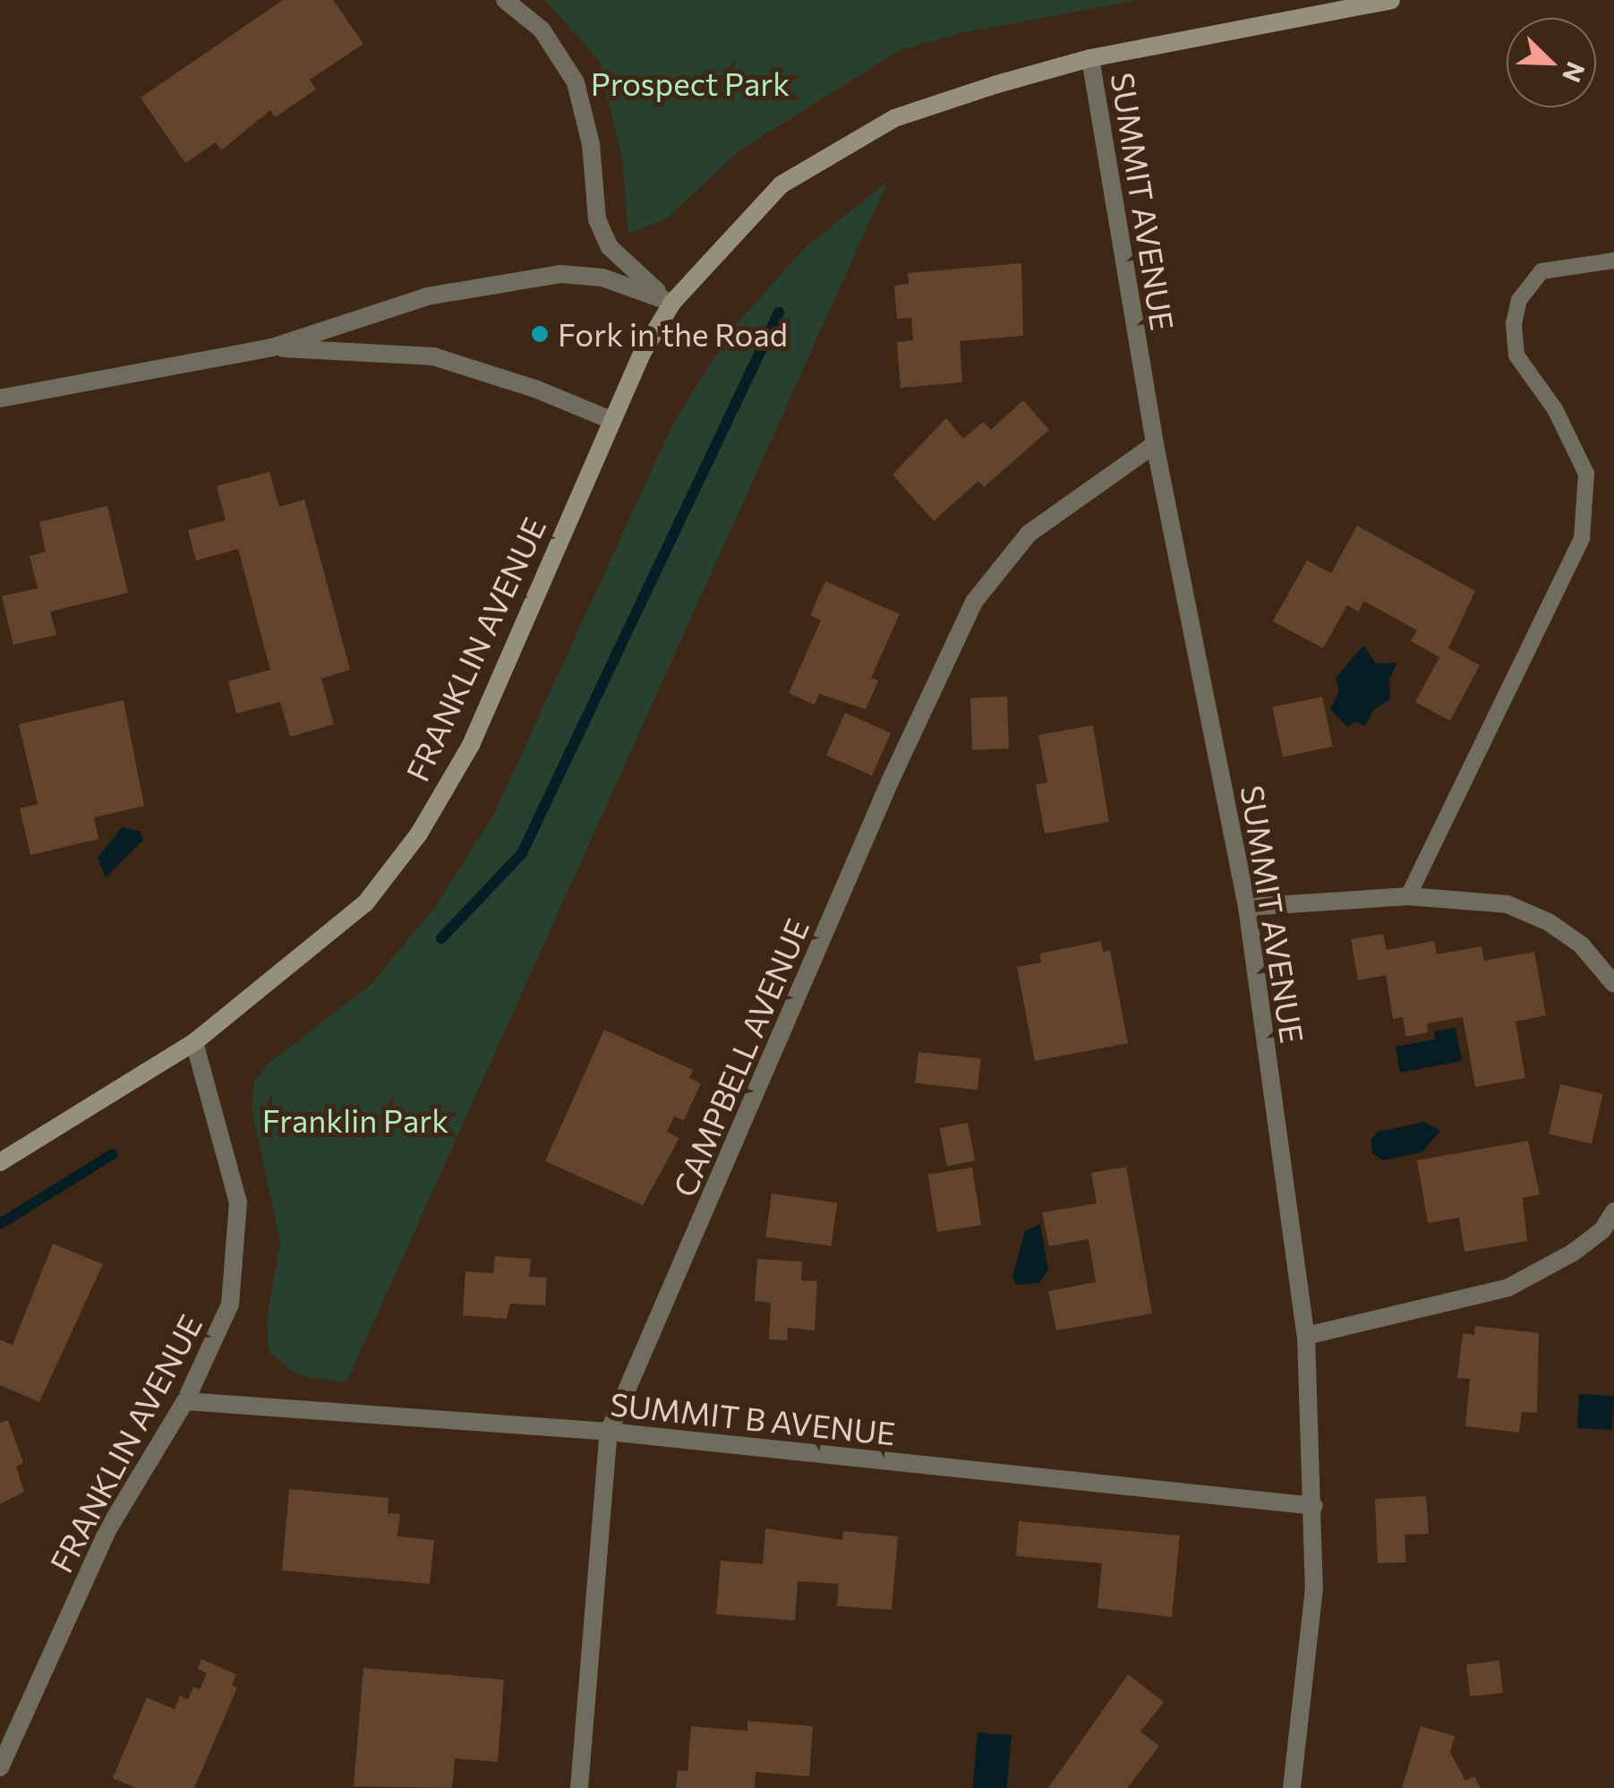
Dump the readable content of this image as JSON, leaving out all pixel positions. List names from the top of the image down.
{
  "streets": {
    "street": [
      "SUMMIT AVENUE",
      "FRANKLIN AVENUE",
      "CAMPBELL AVENUE",
      "SUMMIT B AVENUE"
    ]
  },
  "crossings": [
    ["SUMMIT AVENUE", "FRANKLIN AVENUE"],
    ["SUMMIT AVENUE", "CAMPBELL AVENUE"],
    ["SUMMIT AVENUE", "SUMMIT B AVENUE"],
    ["FRANKLIN AVENUE", "SUMMIT B AVENUE"],
    ["CAMPBELL AVENUE", "SUMMIT B AVENUE"]
  ],
  "parks": ["Prospect Park", "Franklin Park"],
  "places": ["Fork in the Road"],
  "north": "bottom right"
}
